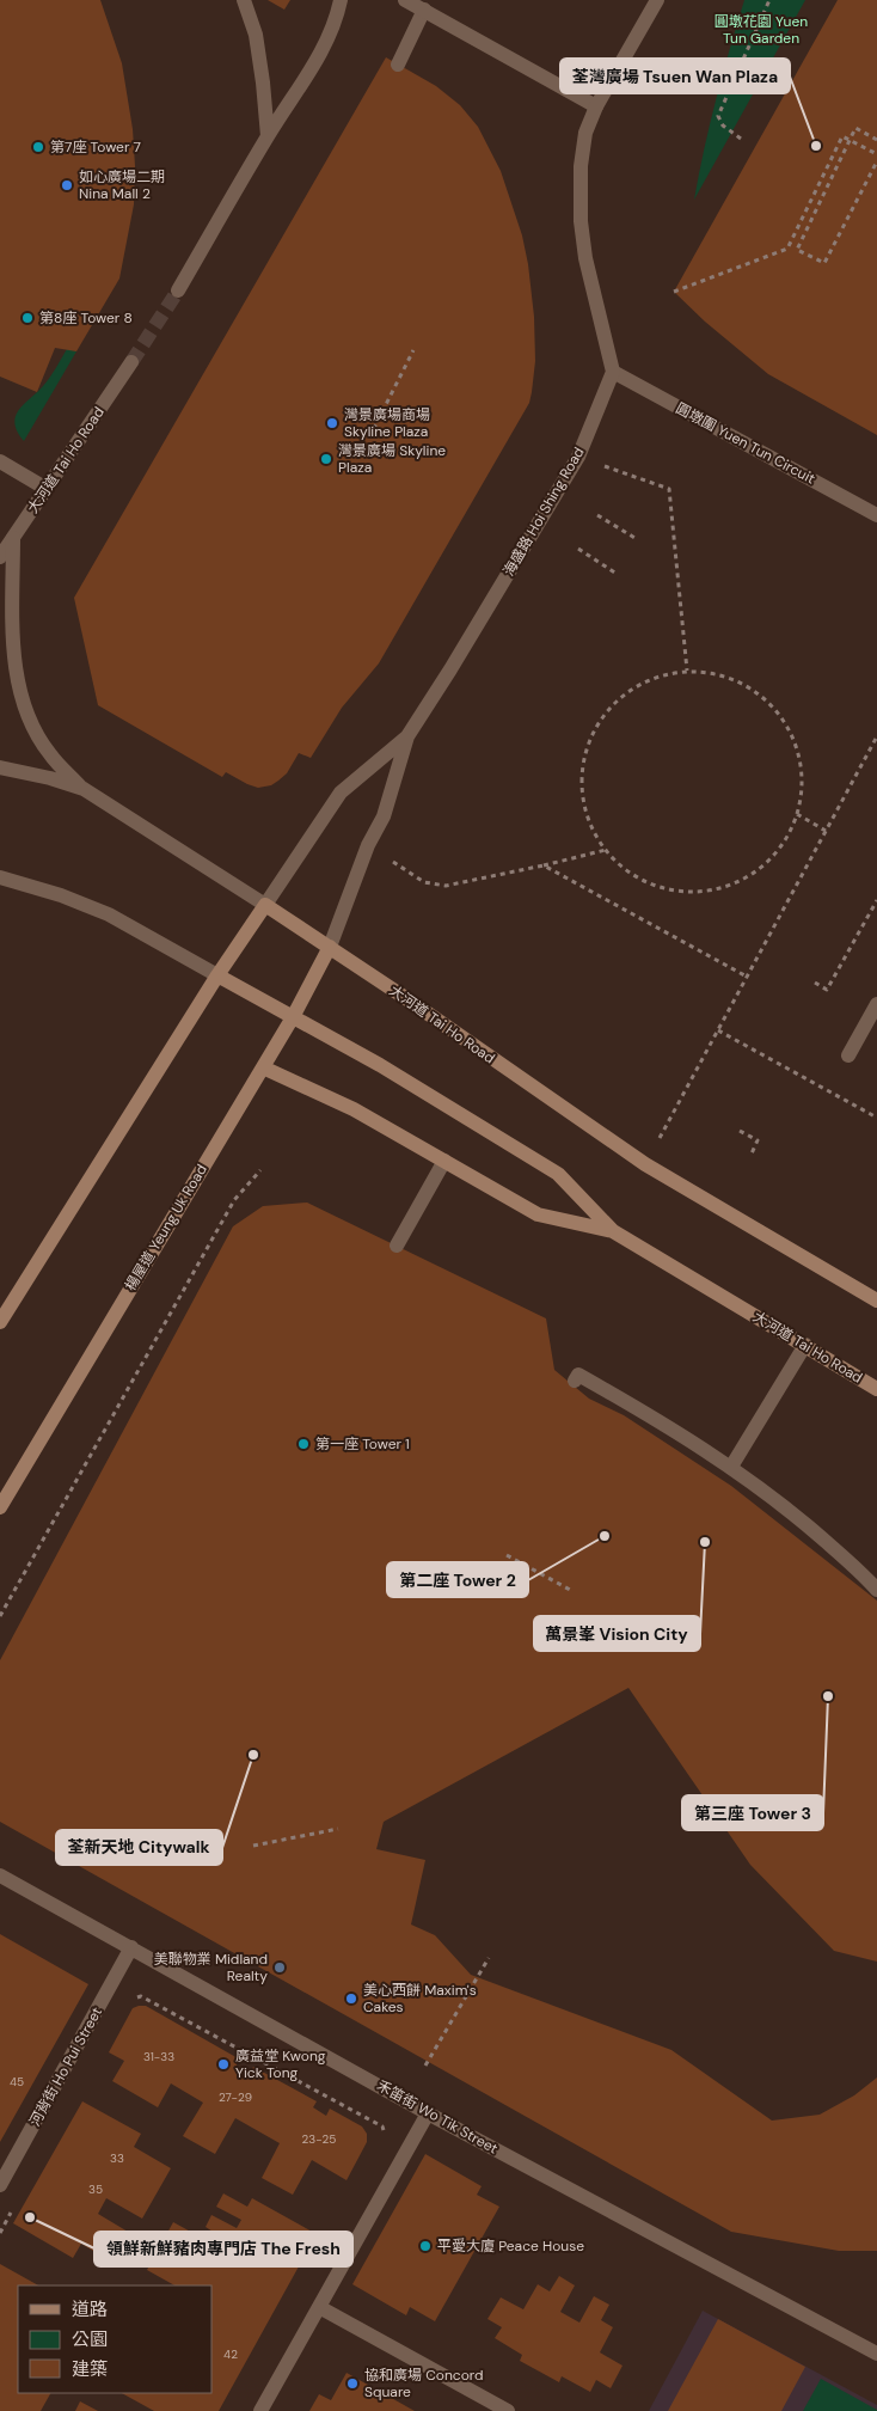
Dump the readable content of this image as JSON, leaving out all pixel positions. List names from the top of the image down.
{
  "streets": {
    "main road": ["大河道 Tai Ho Road", "楊屋道 Yeung Uk Road"],
    "street": [
      "圓墩圍 Yuen Tun Circuit",
      "海盛路 Hoi Shing Road",
      "河背街 Ho Pui Street",
      "禾笛街 Wo Tik Street"
    ]
  },
  "crossings": [
    ["圓墩圍 Yuen Tun Circuit", "海盛路 Hoi Shing Road"],
    ["大河道 Tai Ho Road", "海盛路 Hoi Shing Road"],
    ["大河道 Tai Ho Road", "楊屋道 Yeung Uk Road"],
    ["海盛路 Hoi Shing Road", "楊屋道 Yeung Uk Road"],
    ["河背街 Ho Pui Street", "禾笛街 Wo Tik Street"]
  ],
  "parks": ["圓墩花園 Yuen Tun Garden"],
  "places": [
    "荃灣廣場 Tsuen Wan Plaza",
    "第7座 Tower 7",
    "如心廣場二期 Nina Mall 2",
    "第8座 Tower 8",
    "灣景廣場商場 Skyline Plaza",
    "灣景廣場 Skyline Plaza",
    "第一座 Tower 1",
    "第二座 Tower 2",
    "萬景峯 Vision City",
    "第三座 Tower 3",
    "荃新天地 Citywalk",
    "美聯物業 Midland Realty",
    "美心西餅 Maxim's Cakes",
    "廣益堂 Kwong Yick Tong",
    "領鮮新鮮豬肉專門店 The Fresh",
    "平愛大廈 Peace House",
    "協和廣場 Concord Square"
  ],
  "house_numbers": [
    "31-33",
    "45",
    "27-29",
    "23-25",
    "33",
    "35",
    "42"
  ],
  "legend": ["道路", "公園", "建築"]
}
